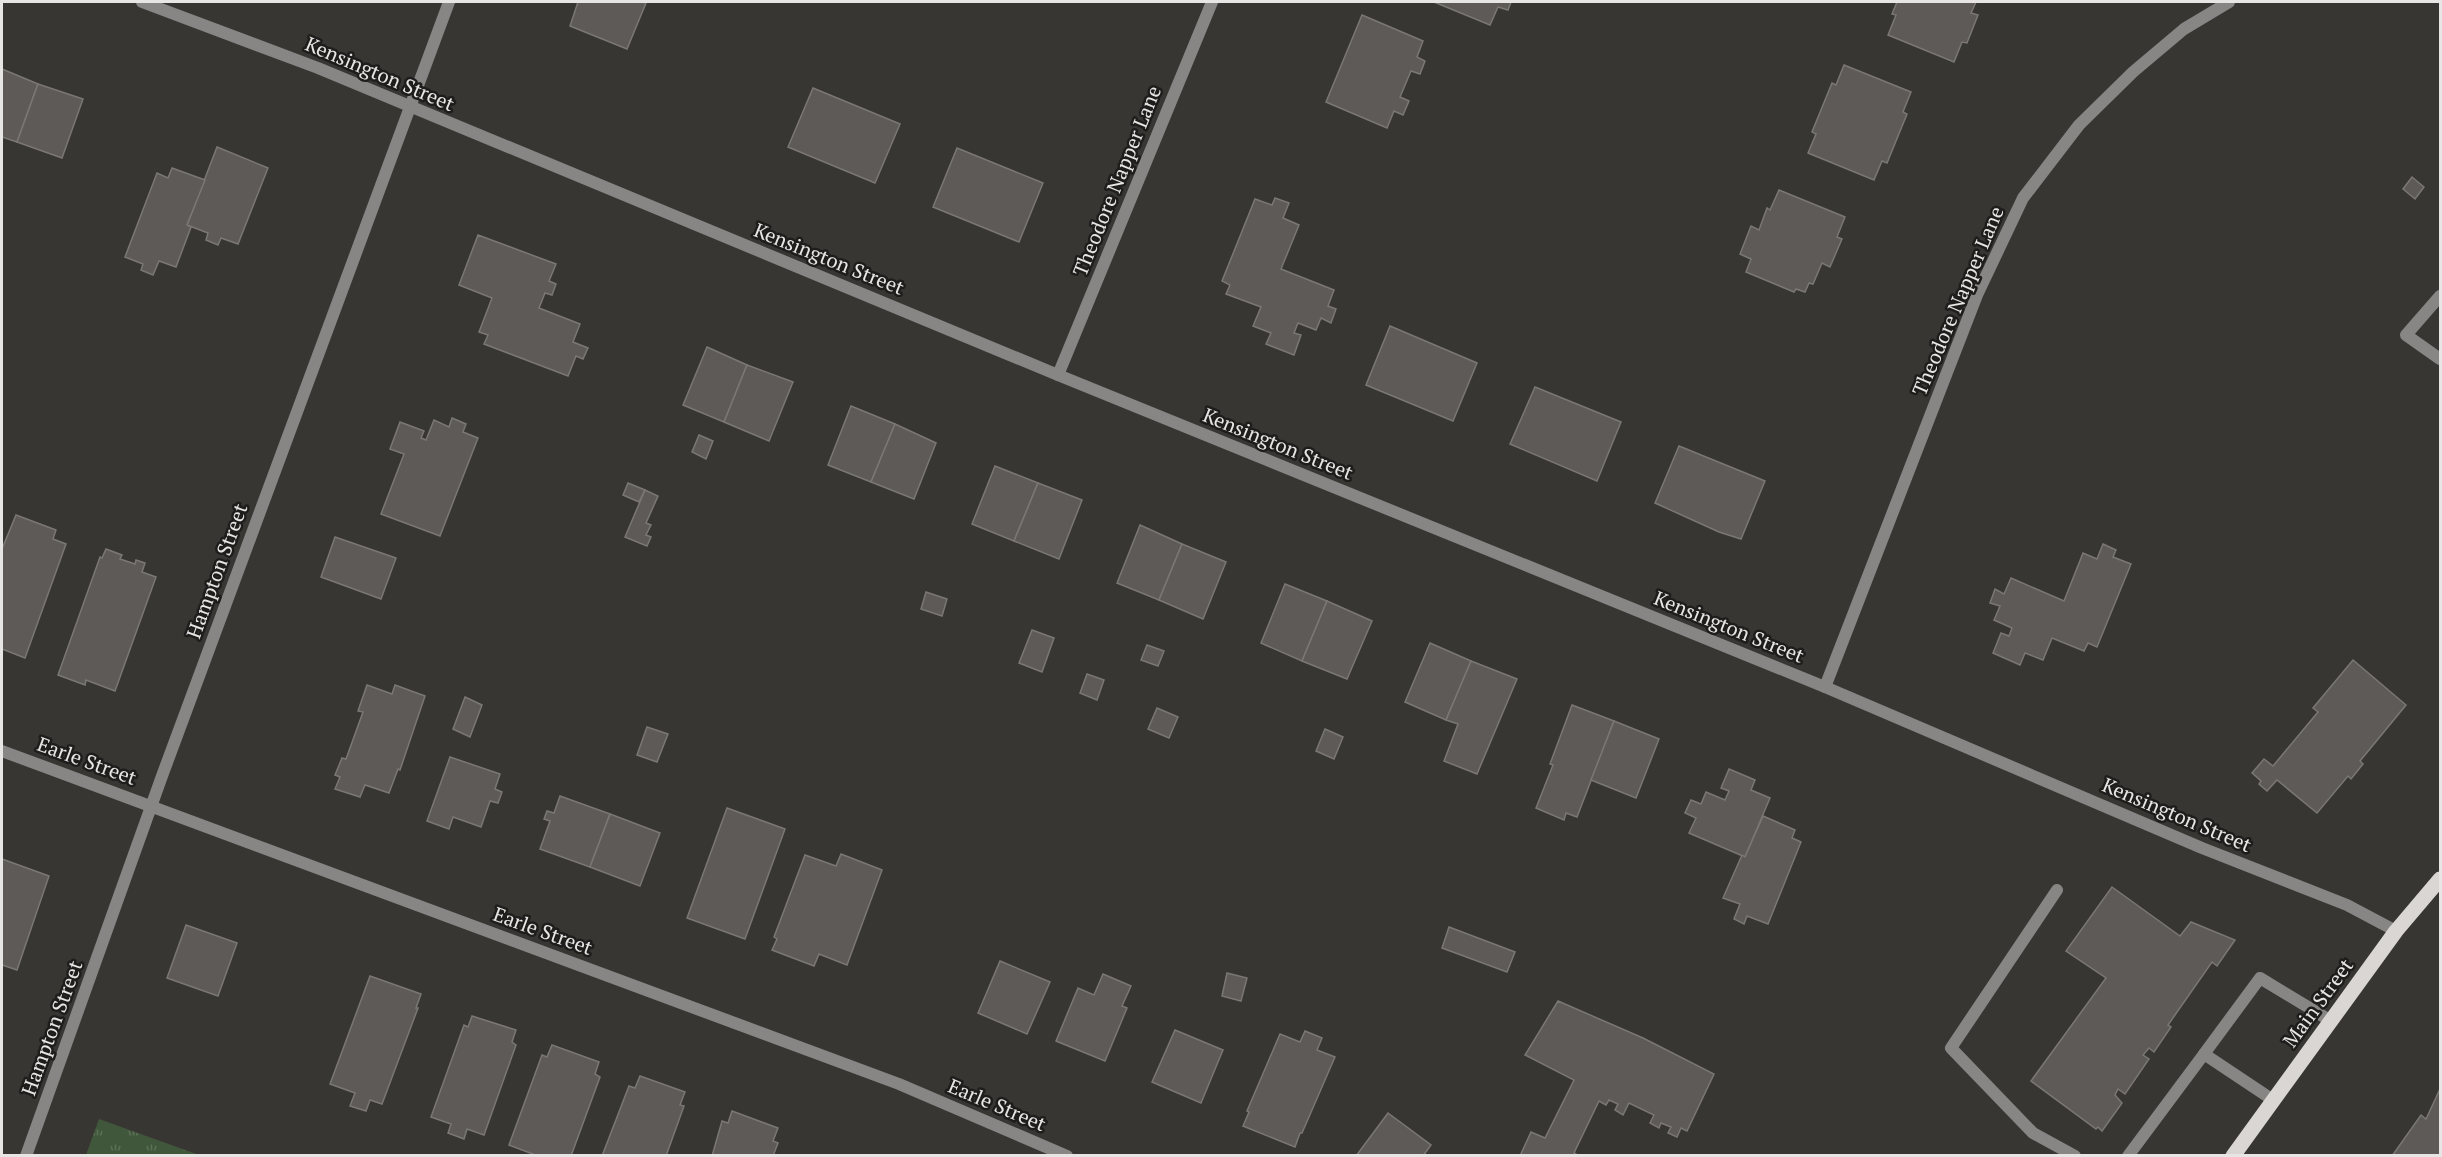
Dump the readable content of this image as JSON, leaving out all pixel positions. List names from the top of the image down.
{
  "streets": {
    "main road": ["Main Street"],
    "street": [
      "Kensington Street",
      "Theodore Napper Lane",
      "Hampton Street",
      "Earle Street"
    ]
  },
  "crossings": [
    ["Kensington Street", "Theodore Napper Lane"],
    ["Kensington Street", "Hampton Street"],
    ["Kensington Street", "Main Street"],
    ["Hampton Street", "Earle Street"]
  ]
}
